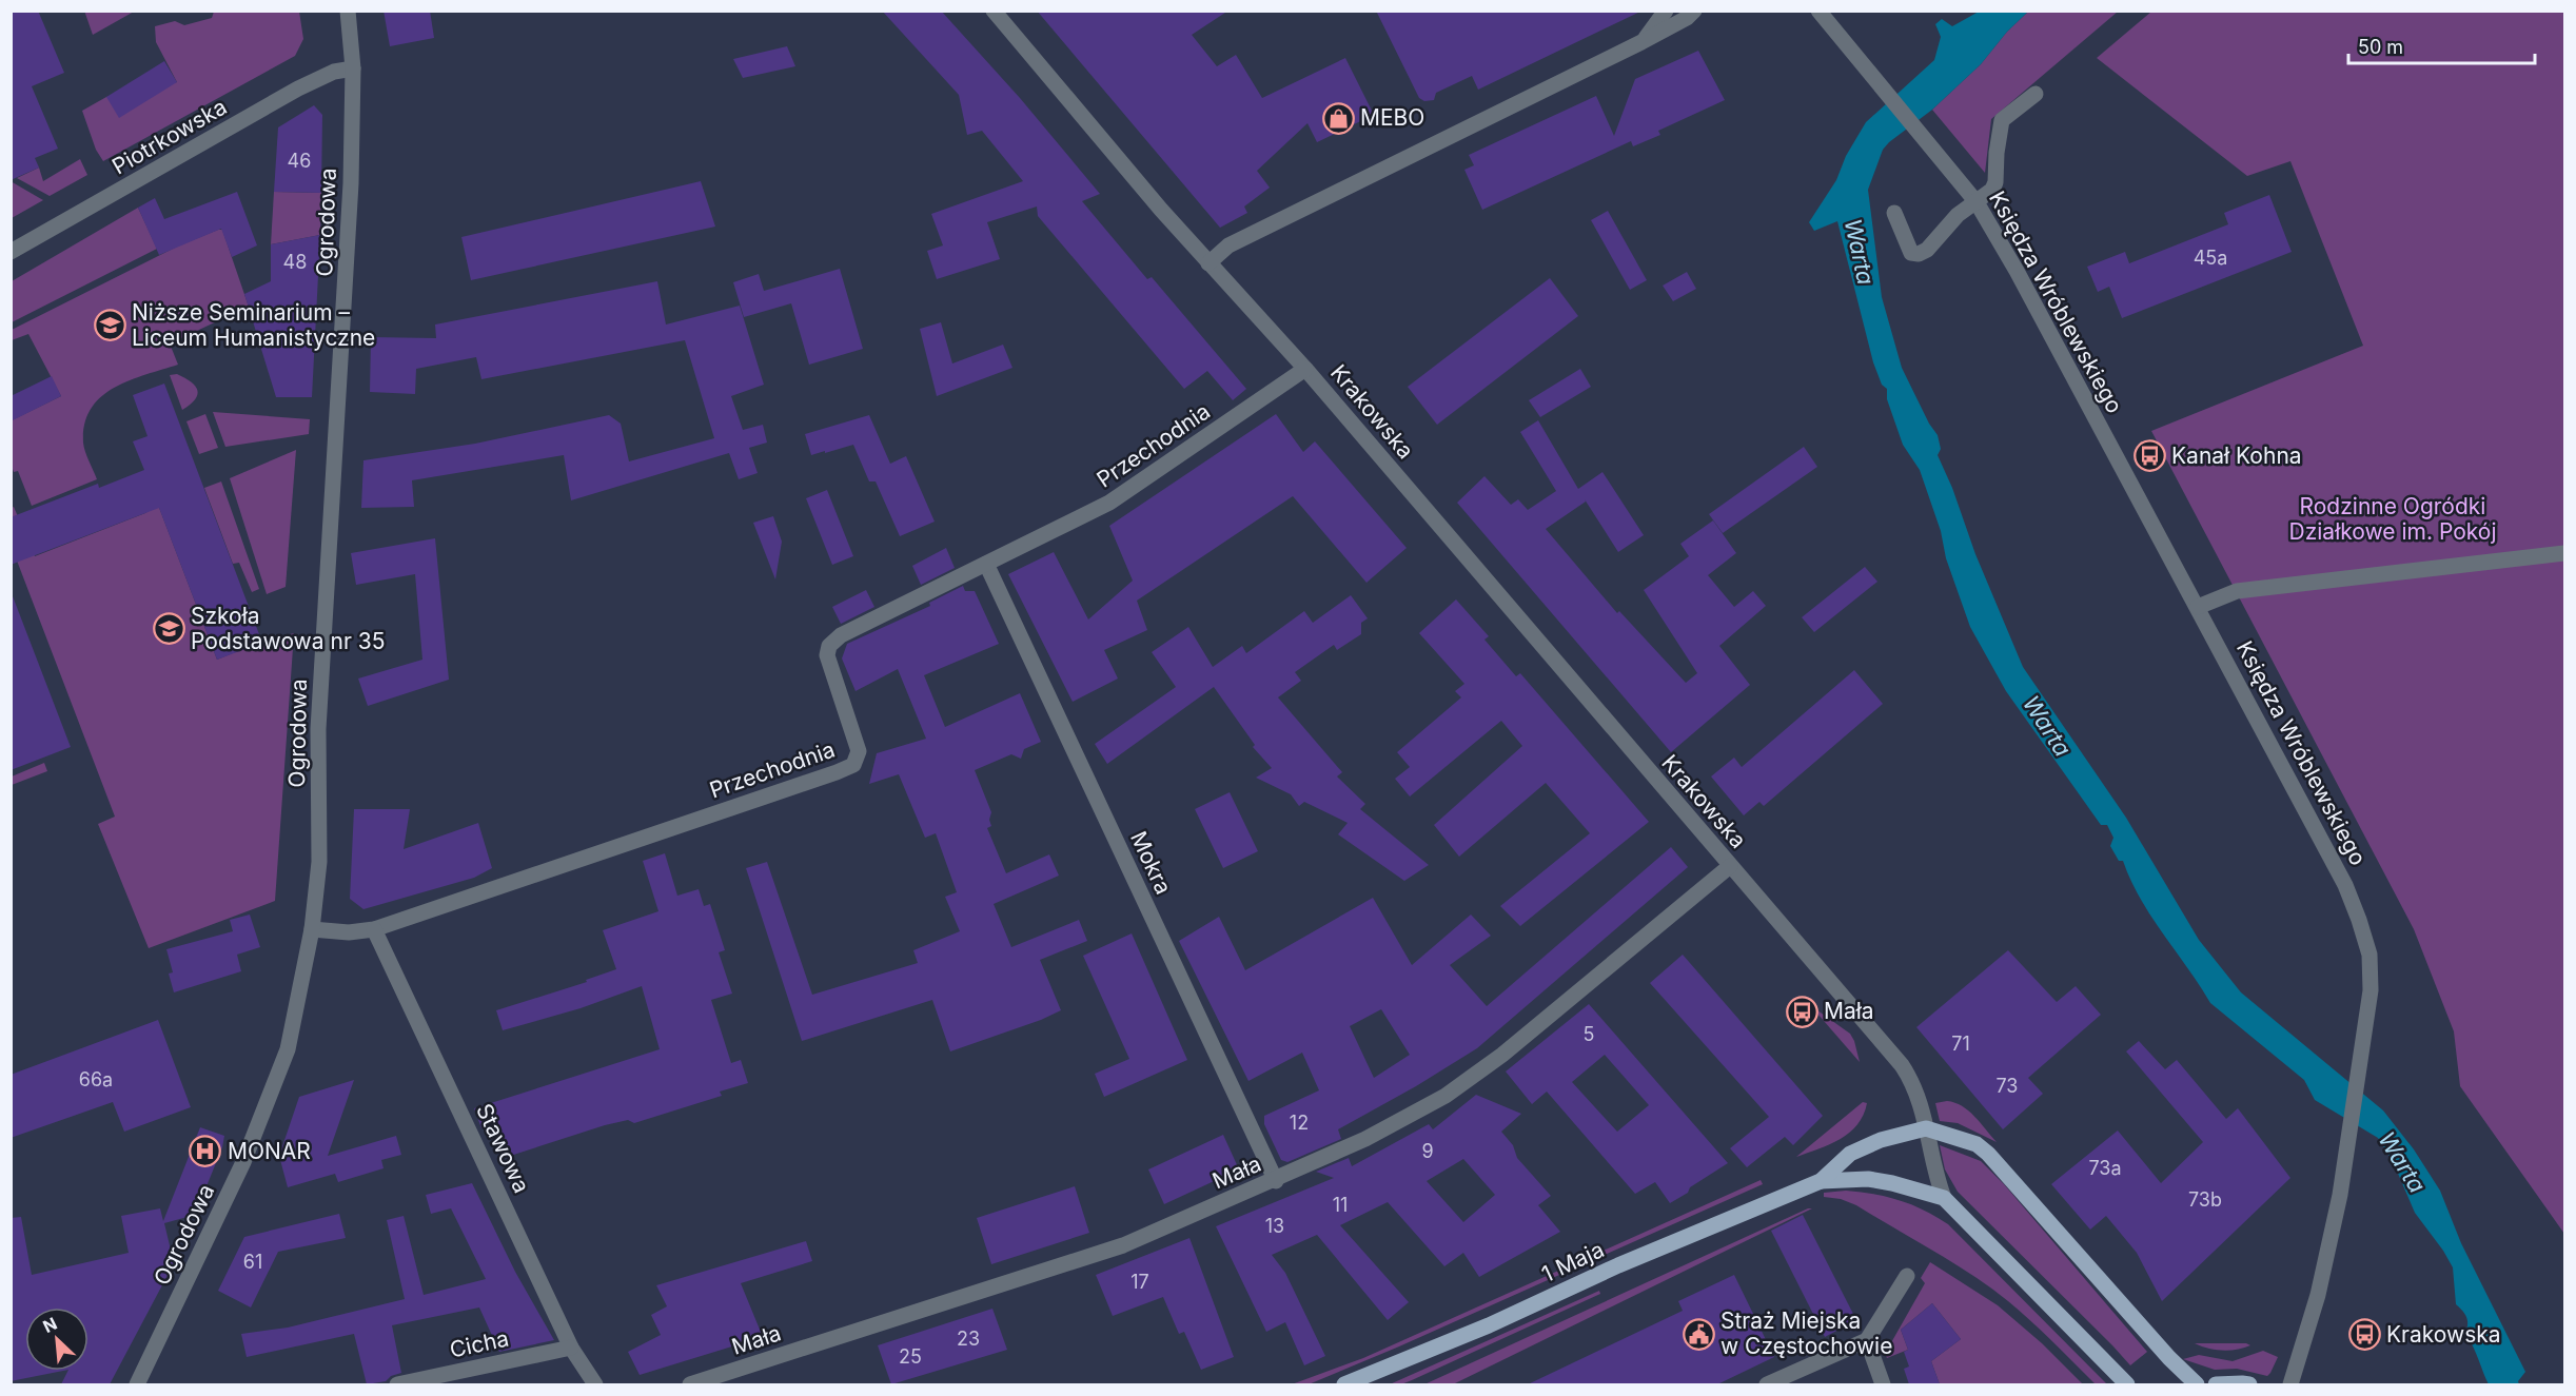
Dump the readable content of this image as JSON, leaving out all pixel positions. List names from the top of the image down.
{
  "streets": {
    "main road": ["Krakowska", "1 Maja"],
    "street": [
      "Piotrkowska",
      "Ogrodowa",
      "Księdza Wróblewskiego",
      "Przechodnia",
      "Mokra",
      "Stawowa",
      "Mała",
      "Cicha"
    ]
  },
  "crossings": [
    ["Piotrkowska", "Ogrodowa"],
    ["Ogrodowa", "Przechodnia"],
    ["Krakowska", "Przechodnia"],
    ["Krakowska", "Mała"],
    ["Krakowska", "1 Maja"],
    ["Przechodnia", "Mokra"],
    ["Przechodnia", "Stawowa"],
    ["Mokra", "Mała"],
    ["Stawowa", "Cicha"]
  ],
  "water": ["Warta"],
  "parks": ["Rodzinne Ogródki Działkowe im. Pokój"],
  "places": {
    "shop": ["MEBO"],
    "school or university": ["Niższe Seminarium – Liceum Humanistyczne", "Szkoła Podstawowa nr 35"],
    "bus stop": ["Kanał Kohna", "Mała", "Krakowska"],
    "hospital": ["MONAR"],
    "public building": ["Straż Miejska w Częstochowie"]
  },
  "house_numbers": [
    "46",
    "45a",
    "48",
    "5",
    "71",
    "66a",
    "73",
    "12",
    "9",
    "73a",
    "73b",
    "11",
    "13",
    "61",
    "17",
    "23",
    "25"
  ],
  "scale_bar": "50 m",
  "north": "top left"
}
